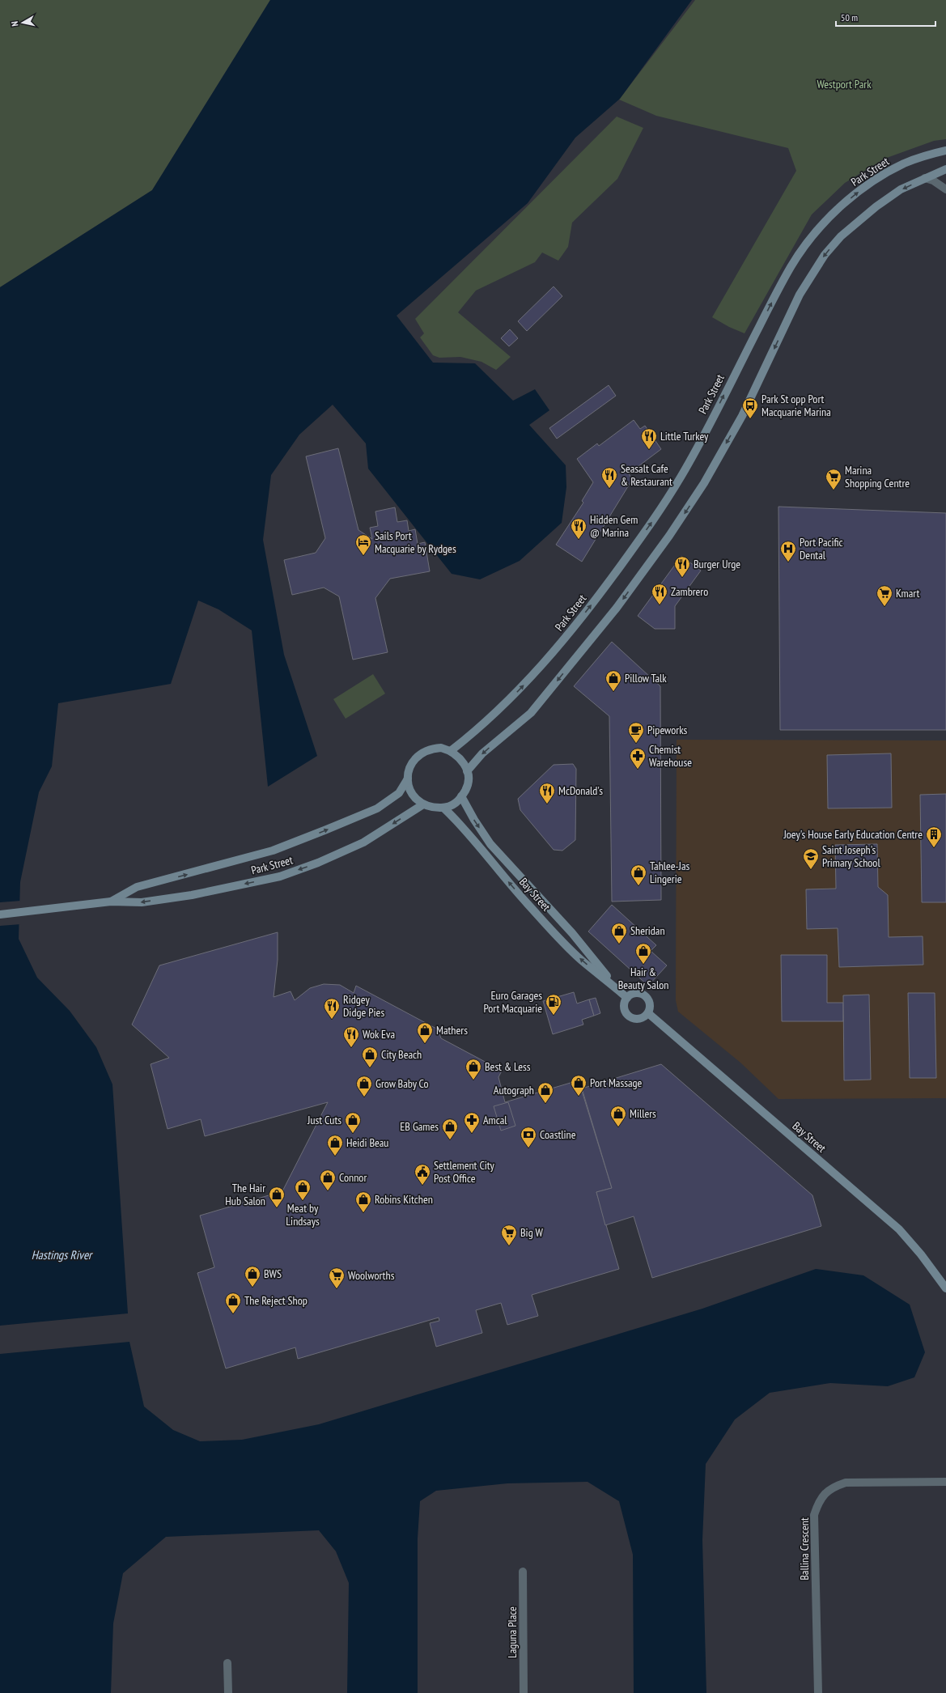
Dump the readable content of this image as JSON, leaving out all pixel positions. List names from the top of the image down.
{
  "streets": {
    "street": [
      "Park Street",
      "Bay Street",
      "Ballina Crescent",
      "Laguna Place"
    ]
  },
  "crossings": [
    ["Park Street", "Bay Street"]
  ],
  "water": ["Hastings River"],
  "parks": ["Westport Park"],
  "places": {
    "bus stop": ["Park St opp Port Macquarie Marina"],
    "restaurant": [
      "Little Turkey",
      "Seasalt Cafe & Restaurant",
      "Hidden Gem @ Marina",
      "Burger Urge",
      "Zambrero",
      "McDonald's",
      "Ridgey Didge Pies",
      "Wok Eva"
    ],
    "supermarket": [
      "Marina Shopping Centre",
      "Kmart",
      "Big W",
      "Woolworths"
    ],
    "hotel": ["Sails Port Macquarie by Rydges"],
    "hospital": ["Port Pacific Dental"],
    "shop": [
      "Pillow Talk",
      "Tahlee-Jas Lingerie",
      "Sheridan",
      "Hair & Beauty Salon",
      "Mathers",
      "City Beach",
      "Best & Less",
      "Port Massage",
      "Grow Baby Co",
      "Autograph",
      "Millers",
      "Just Cuts",
      "EB Games",
      "Heidi Beau",
      "Connor",
      "Meat by Lindsays",
      "The Hair Hub Salon",
      "Robins Kitchen",
      "BWS",
      "The Reject Shop"
    ],
    "cafe": ["Pipeworks"],
    "pharmacy": ["Chemist Warehouse", "Amcal"],
    "building": ["Joey's House Early Education Centre"],
    "school or university": ["Saint Joseph's Primary School"],
    "fuel station": ["Euro Garages Port Macquarie"],
    "bank": ["Coastline"],
    "public building": ["Settlement City Post Office"]
  },
  "scale_bar": "50 m",
  "north": "left"
}
